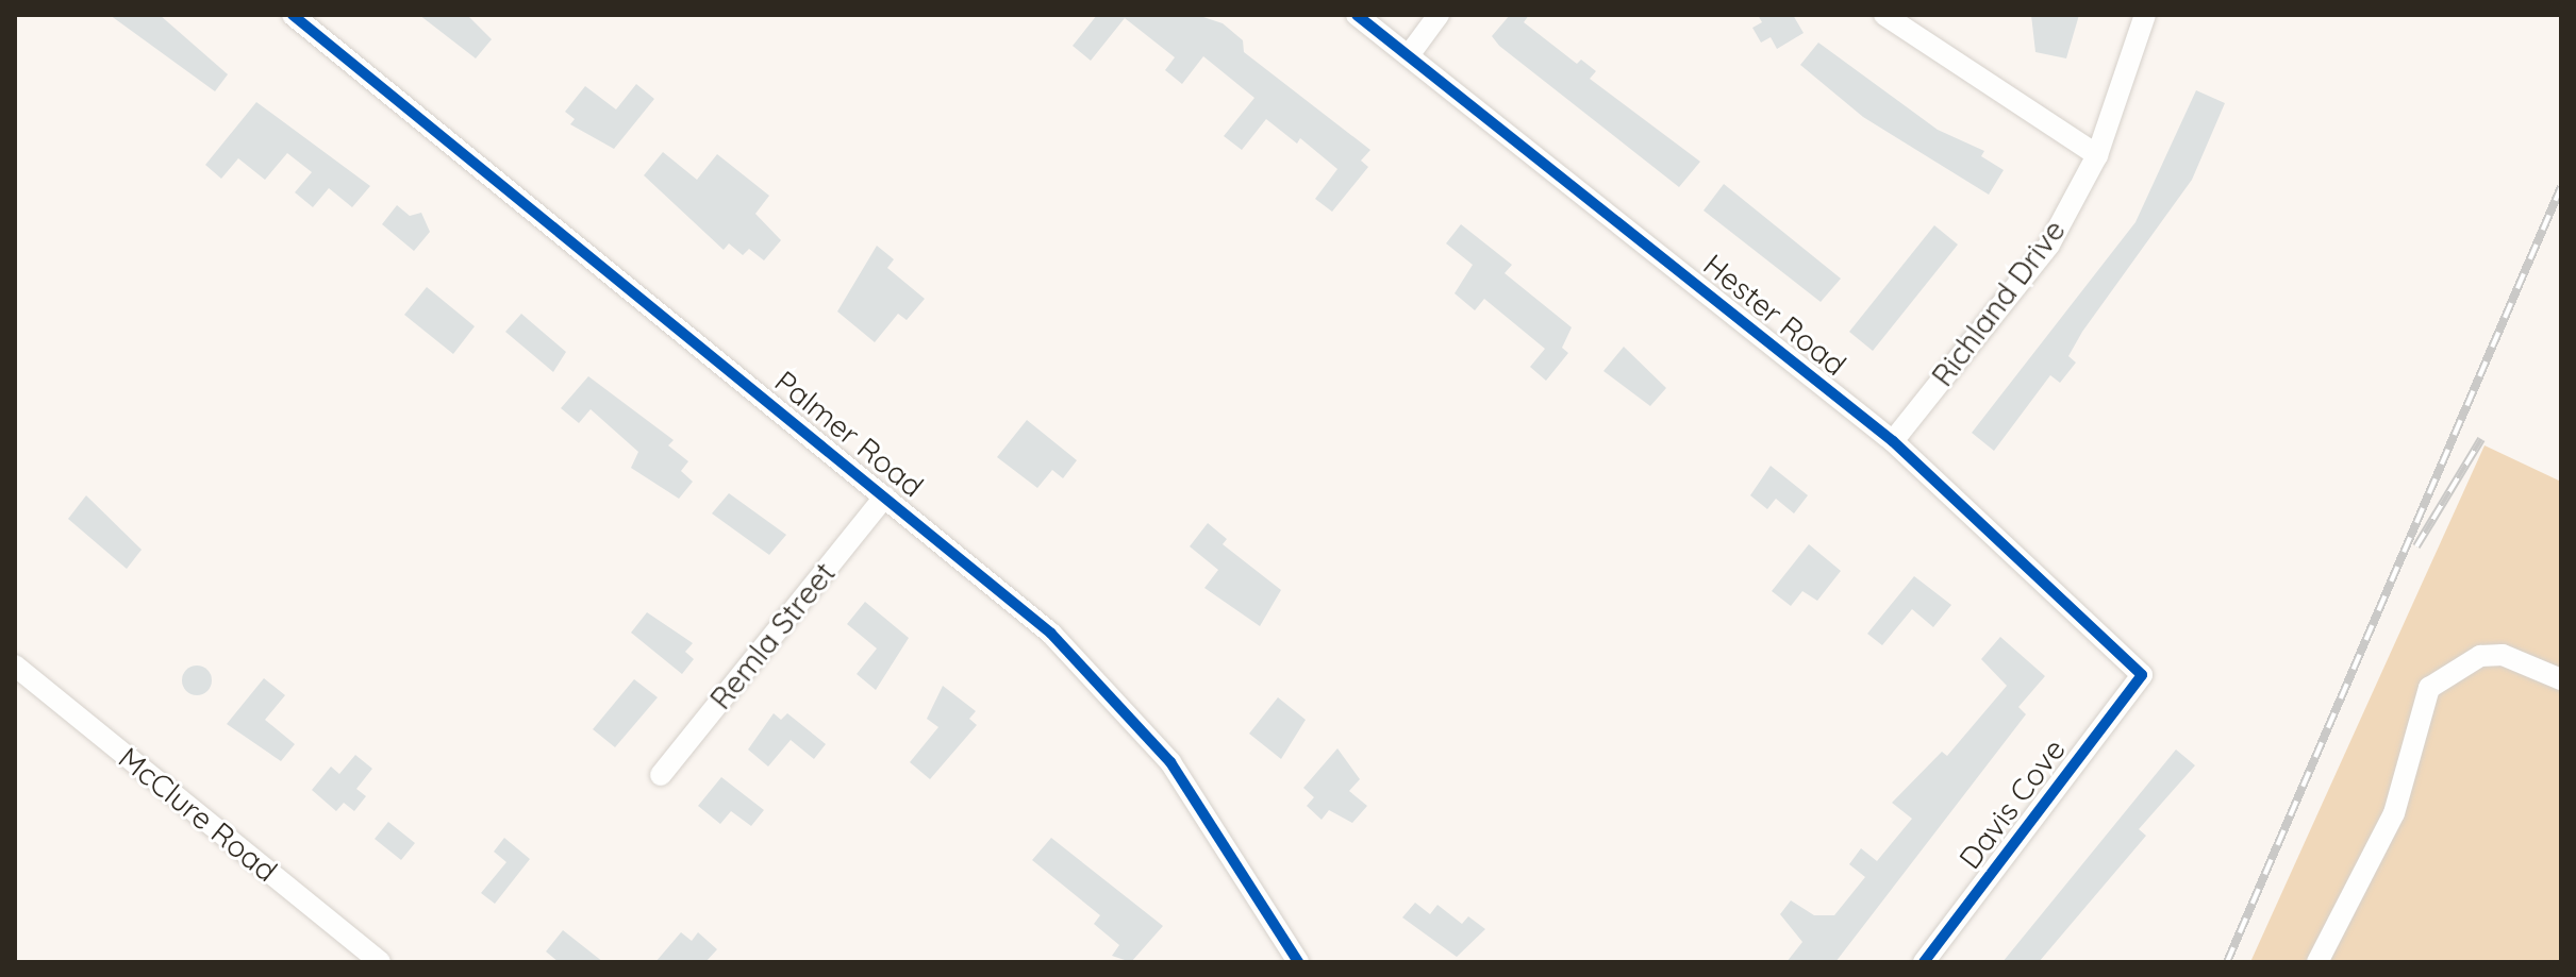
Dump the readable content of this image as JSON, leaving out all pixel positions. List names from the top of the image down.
{
  "streets": {
    "street": [
      "Richland Drive",
      "Hester Road",
      "Palmer Road",
      "Remla Street",
      "Davis Cove",
      "McClure Road"
    ]
  },
  "crossings": [
    ["Richland Drive", "Hester Road"],
    ["Hester Road", "Davis Cove"],
    ["Palmer Road", "Remla Street"]
  ]
}
